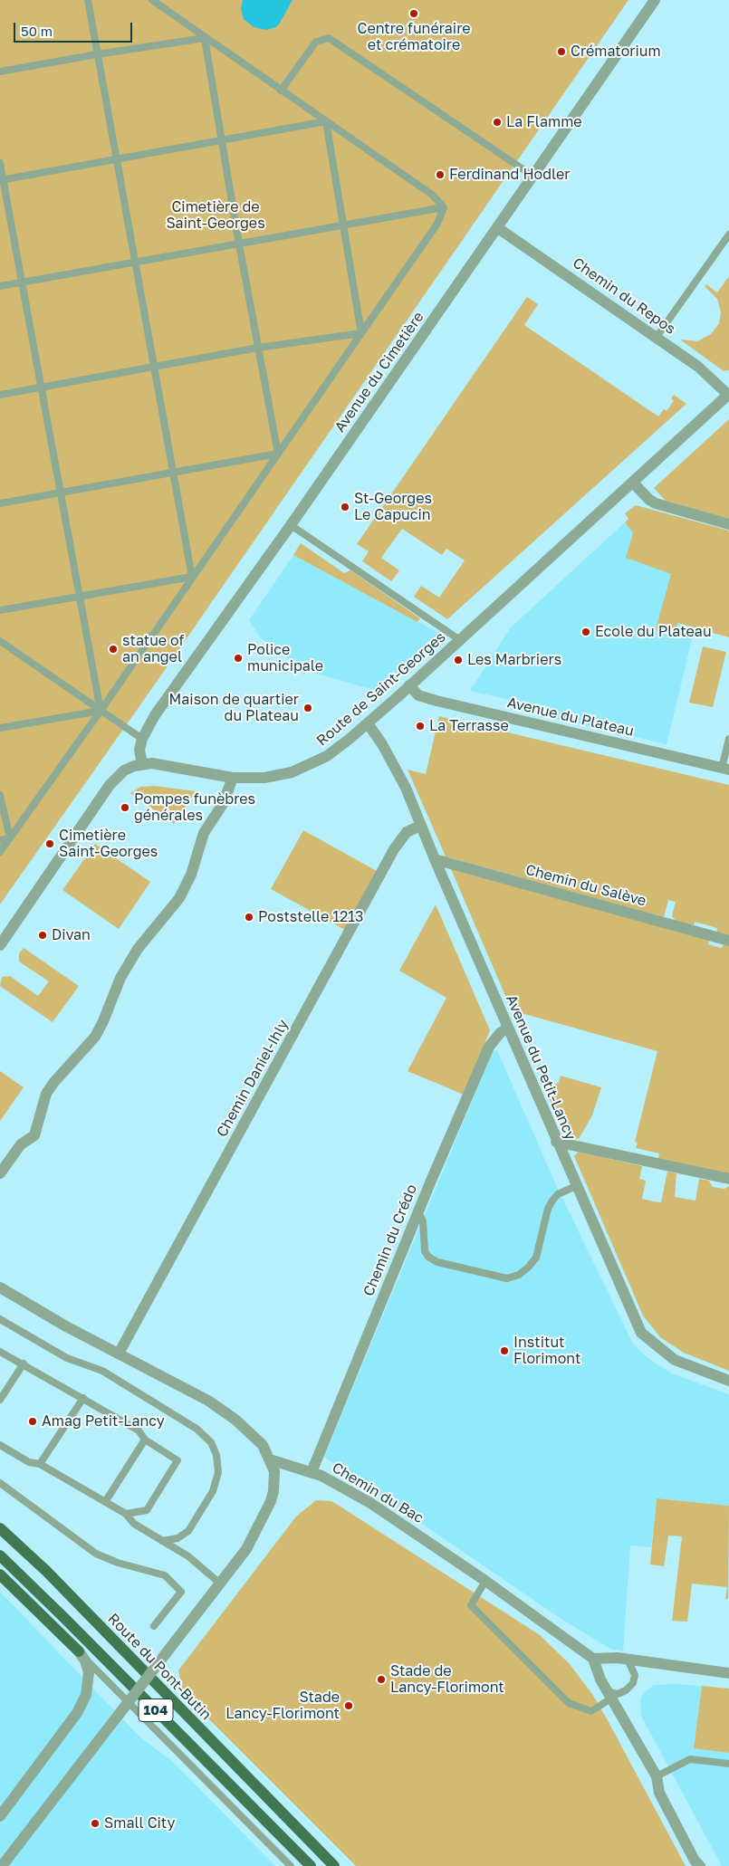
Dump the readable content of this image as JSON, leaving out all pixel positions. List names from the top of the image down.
{
  "streets": {
    "main road": ["Route du Pont-Butin", "104"],
    "street": [
      "Chemin du Repos",
      "Avenue du Cimetière",
      "Route de Saint-Georges",
      "Avenue du Plateau",
      "Chemin du Salève",
      "Avenue du Petit-Lancy",
      "Chemin Daniel-Ihly",
      "Chemin du Crédo",
      "Chemin du Bac"
    ]
  },
  "crossings": [
    ["Chemin du Repos", "Avenue du Cimetière"],
    ["Chemin du Repos", "Route de Saint-Georges"],
    ["Avenue du Cimetière", "Route de Saint-Georges"],
    ["Route de Saint-Georges", "Avenue du Plateau"],
    ["Route de Saint-Georges", "Avenue du Petit-Lancy"],
    ["Chemin du Salève", "Avenue du Petit-Lancy"],
    ["Avenue du Petit-Lancy", "Chemin Daniel-Ihly"],
    ["Avenue du Petit-Lancy", "Chemin du Crédo"],
    ["Chemin du Crédo", "Chemin du Bac"]
  ],
  "parks": ["Cimetière de Saint-Georges"],
  "places": [
    "Centre funéraire et crématoire",
    "Crématorium",
    "La Flamme",
    "Ferdinand Hodler",
    "St-Georges Le Capucin",
    "Ecole du Plateau",
    "statue of an angel",
    "Police municipale",
    "Les Marbriers",
    "Maison de quartier du Plateau",
    "La Terrasse",
    "Pompes funèbres générales",
    "Cimetière Saint-Georges",
    "Poststelle 1213",
    "Divan",
    "Institut Florimont",
    "Amag Petit-Lancy",
    "Stade de Lancy-Florimont",
    "Stade Lancy-Florimont",
    "Small City"
  ],
  "scale_bar": "50 m"
}
